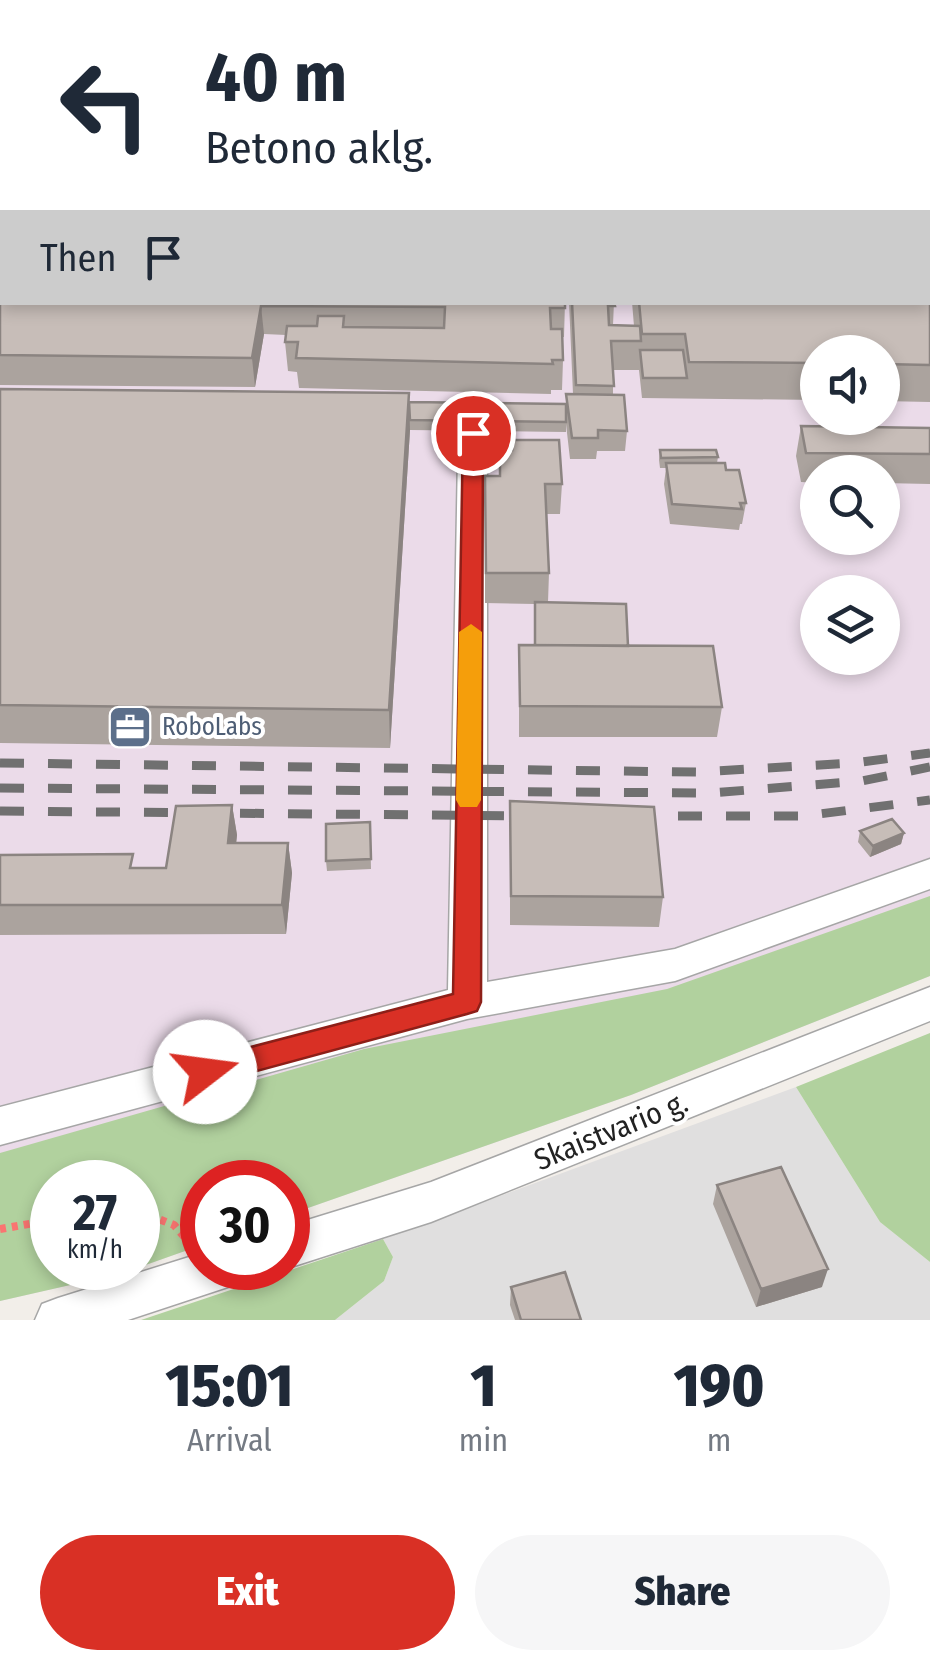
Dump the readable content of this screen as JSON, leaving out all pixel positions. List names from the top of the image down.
{
  "streets": {
    "street": ["Skaistvario g."]
  },
  "places": {
    "office": ["RoboLabs"]
  },
  "page": {
    "turn": ["40 m", "Betono aklg."],
    "then": "Then",
    "speed": "27 km/h",
    "limit": "30",
    "eta": [
      "15:01",
      "Arrival",
      "1",
      "min",
      "190",
      "m"
    ],
    "buttons": ["Exit", "Share"]
  }
}
